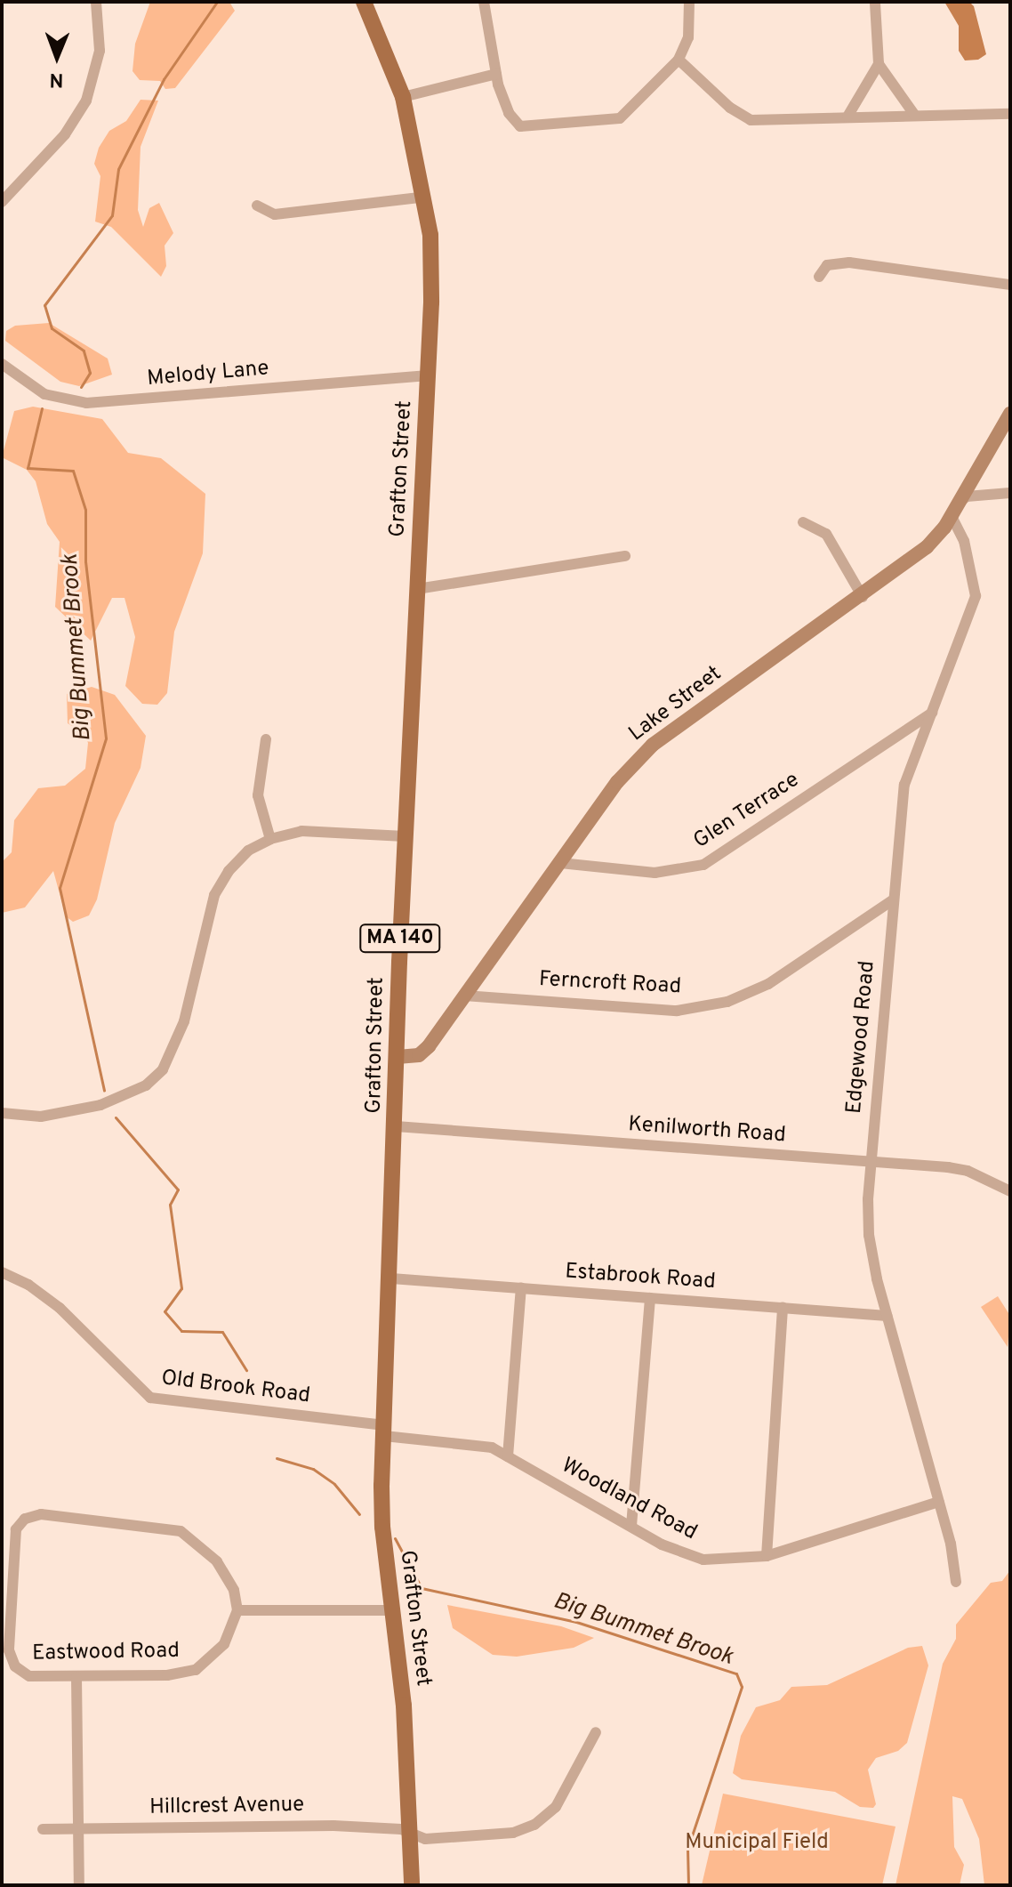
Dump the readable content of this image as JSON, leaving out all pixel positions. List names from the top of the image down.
{
  "streets": {
    "main road": ["Grafton Street", "MA 140"],
    "street": [
      "Melody Lane",
      "Lake Street",
      "Glen Terrace",
      "Ferncroft Road",
      "Edgewood Road",
      "Kenilworth Road",
      "Estabrook Road",
      "Old Brook Road",
      "Woodland Road",
      "Eastwood Road",
      "Hillcrest Avenue"
    ]
  },
  "crossings": [
    ["Melody Lane", "Grafton Street"],
    ["Grafton Street", "Lake Street"],
    ["Grafton Street", "Kenilworth Road"],
    ["Grafton Street", "Estabrook Road"],
    ["Grafton Street", "Old Brook Road"],
    ["Grafton Street", "Woodland Road"],
    ["Grafton Street", "Hillcrest Avenue"],
    ["Lake Street", "Glen Terrace"],
    ["Lake Street", "Ferncroft Road"],
    ["Lake Street", "Edgewood Road"],
    ["Glen Terrace", "Edgewood Road"],
    ["Ferncroft Road", "Edgewood Road"],
    ["Edgewood Road", "Kenilworth Road"],
    ["Edgewood Road", "Estabrook Road"],
    ["Edgewood Road", "Woodland Road"],
    ["Old Brook Road", "Woodland Road"]
  ],
  "water": ["Big Bummet Brook"],
  "parks": ["Municipal Field"],
  "north": "bottom"
}
